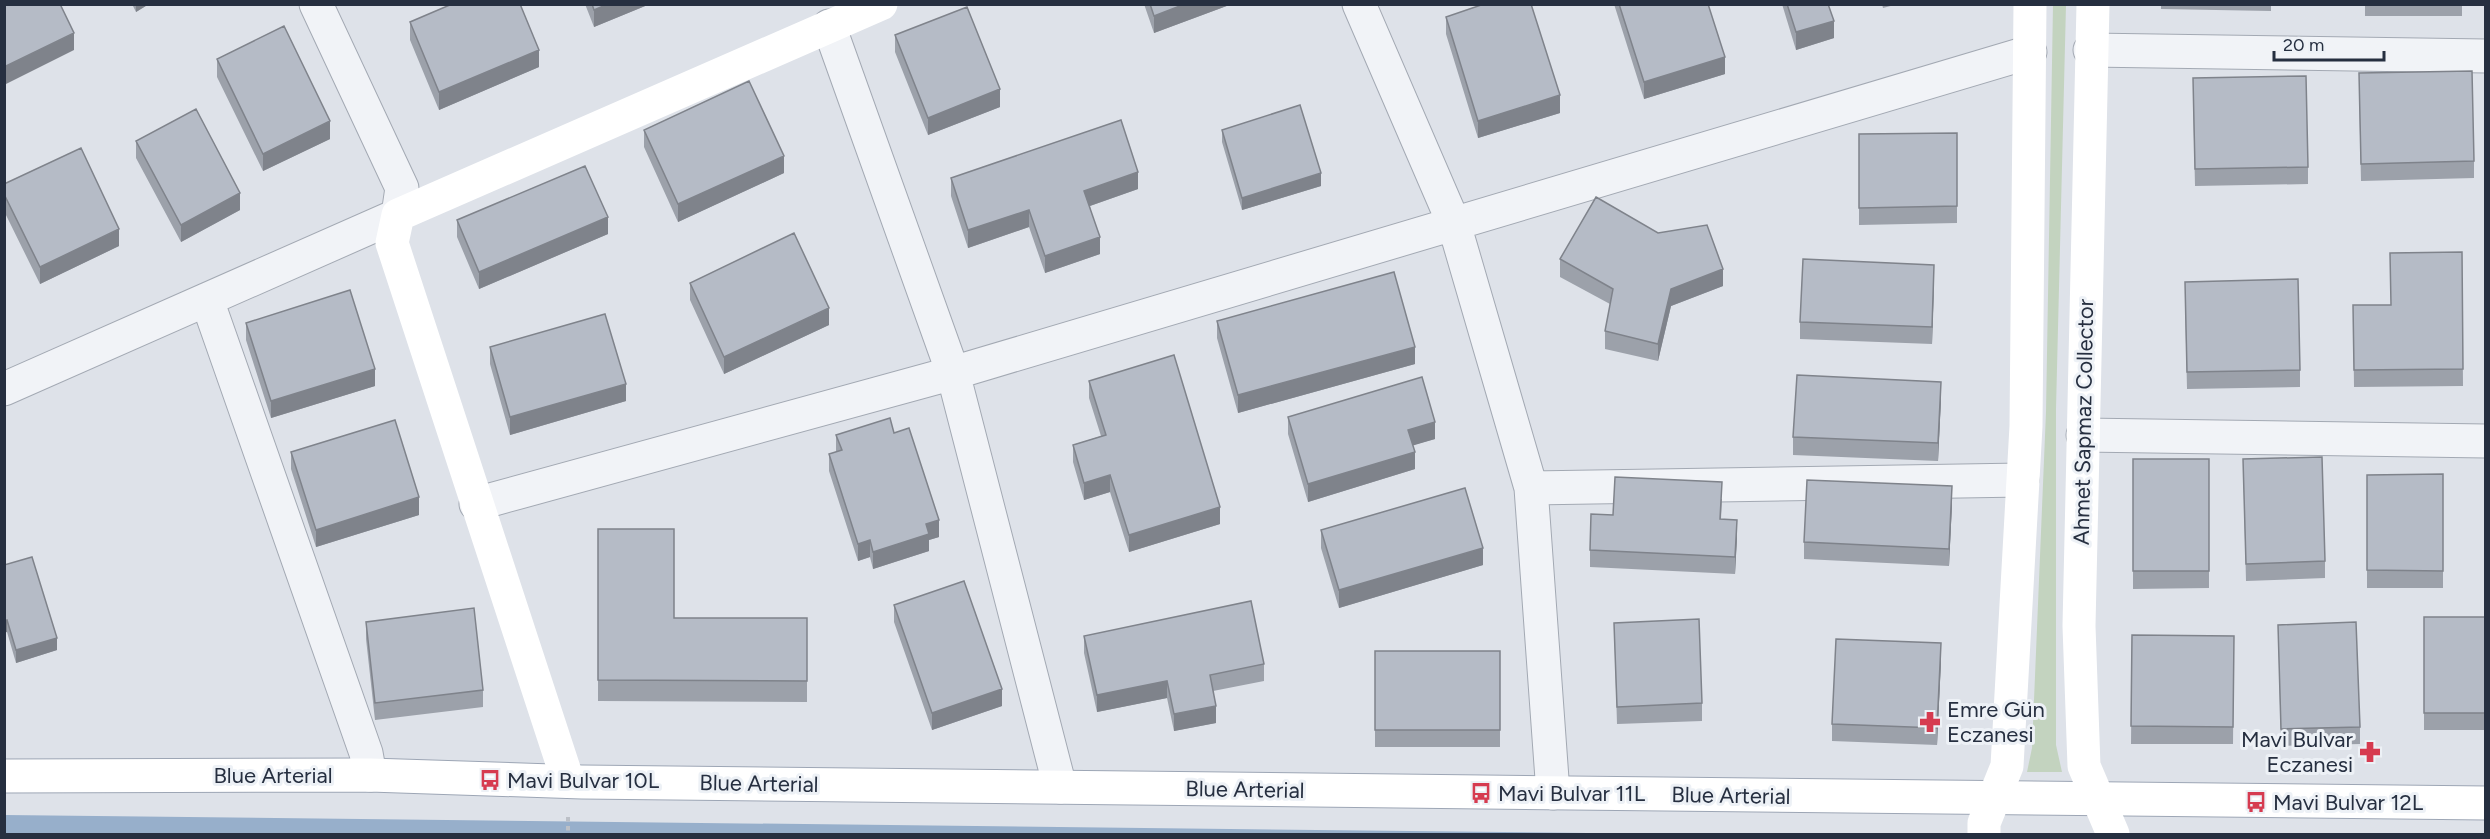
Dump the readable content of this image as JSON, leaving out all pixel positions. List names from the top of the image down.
{
  "streets": {
    "main road": ["Ahmet Sapmaz Collector", "Blue Arterial"]
  },
  "crossings": [
    ["Ahmet Sapmaz Collector", "Blue Arterial"]
  ],
  "places": {
    "pharmacy": ["Emre Gün Eczanesi", "Mavi Bulvar Eczanesi"],
    "bus stop": ["Mavi Bulvar 10L", "Mavi Bulvar 11L", "Mavi Bulvar 12L"]
  },
  "scale_bar": "20 m"
}
